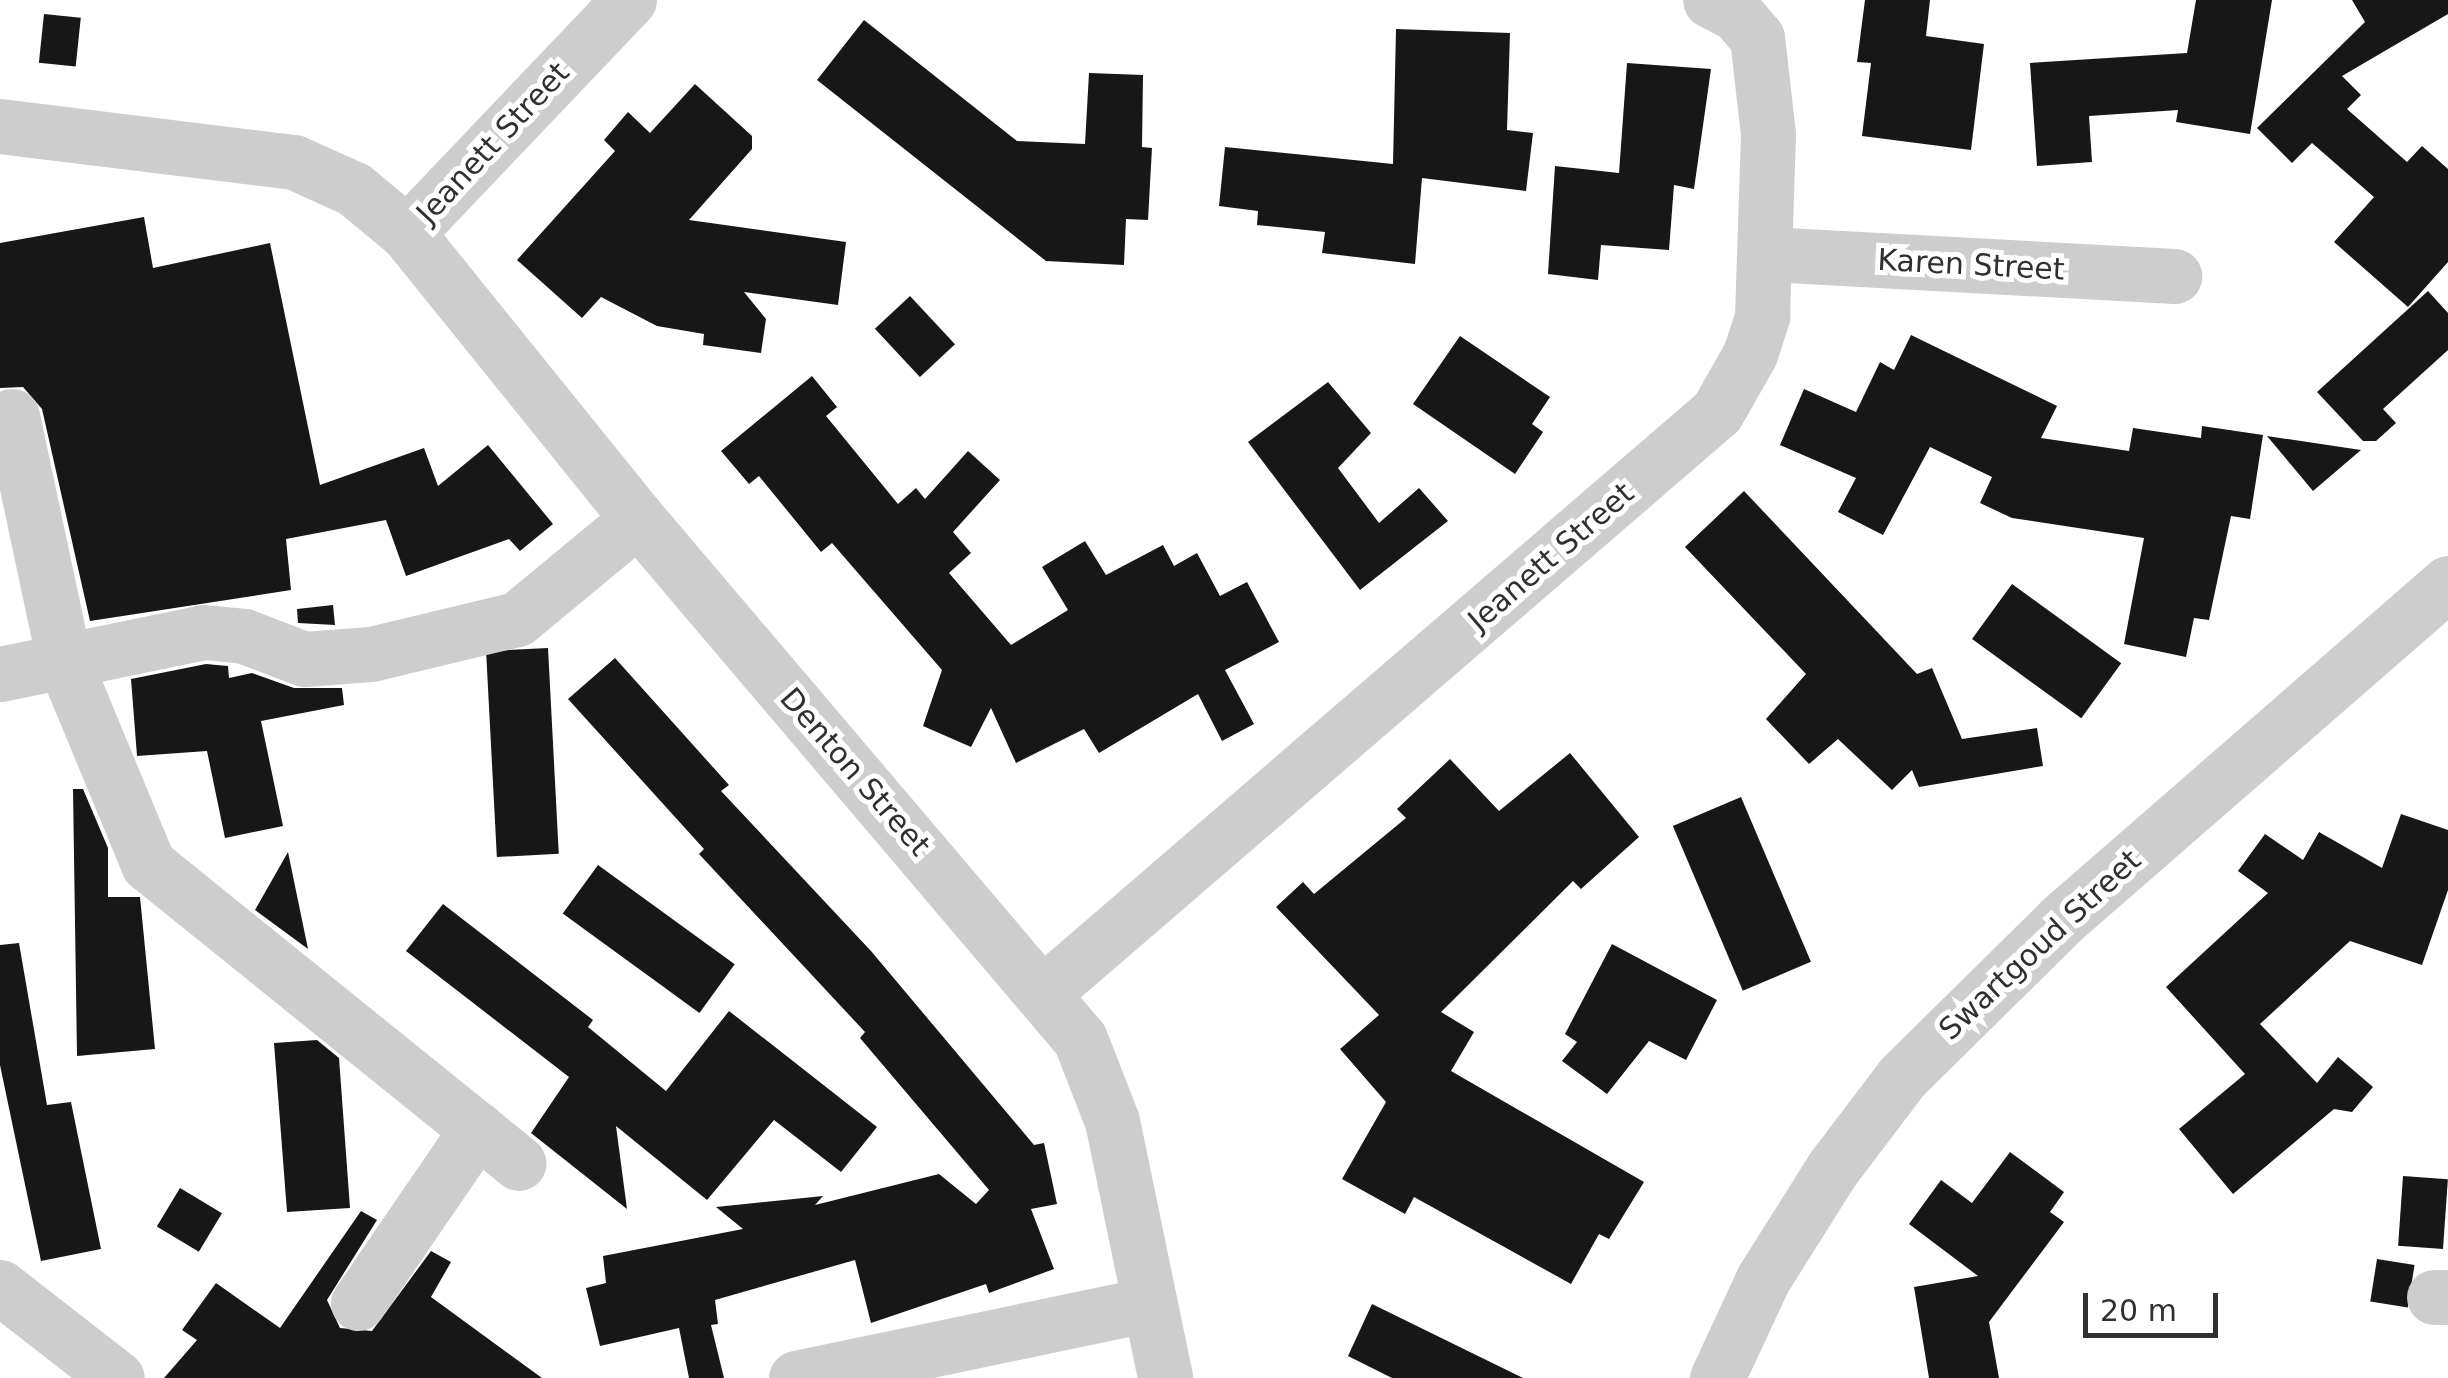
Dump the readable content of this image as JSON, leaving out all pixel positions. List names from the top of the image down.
{
  "streets": {
    "street": [
      "Jeanett Street",
      "Karen Street",
      "Denton Street",
      "Swartgoud Street"
    ]
  },
  "crossings": [
    ["Jeanett Street", "Karen Street"],
    ["Jeanett Street", "Denton Street"]
  ],
  "scale_bar": "20 m"
}
